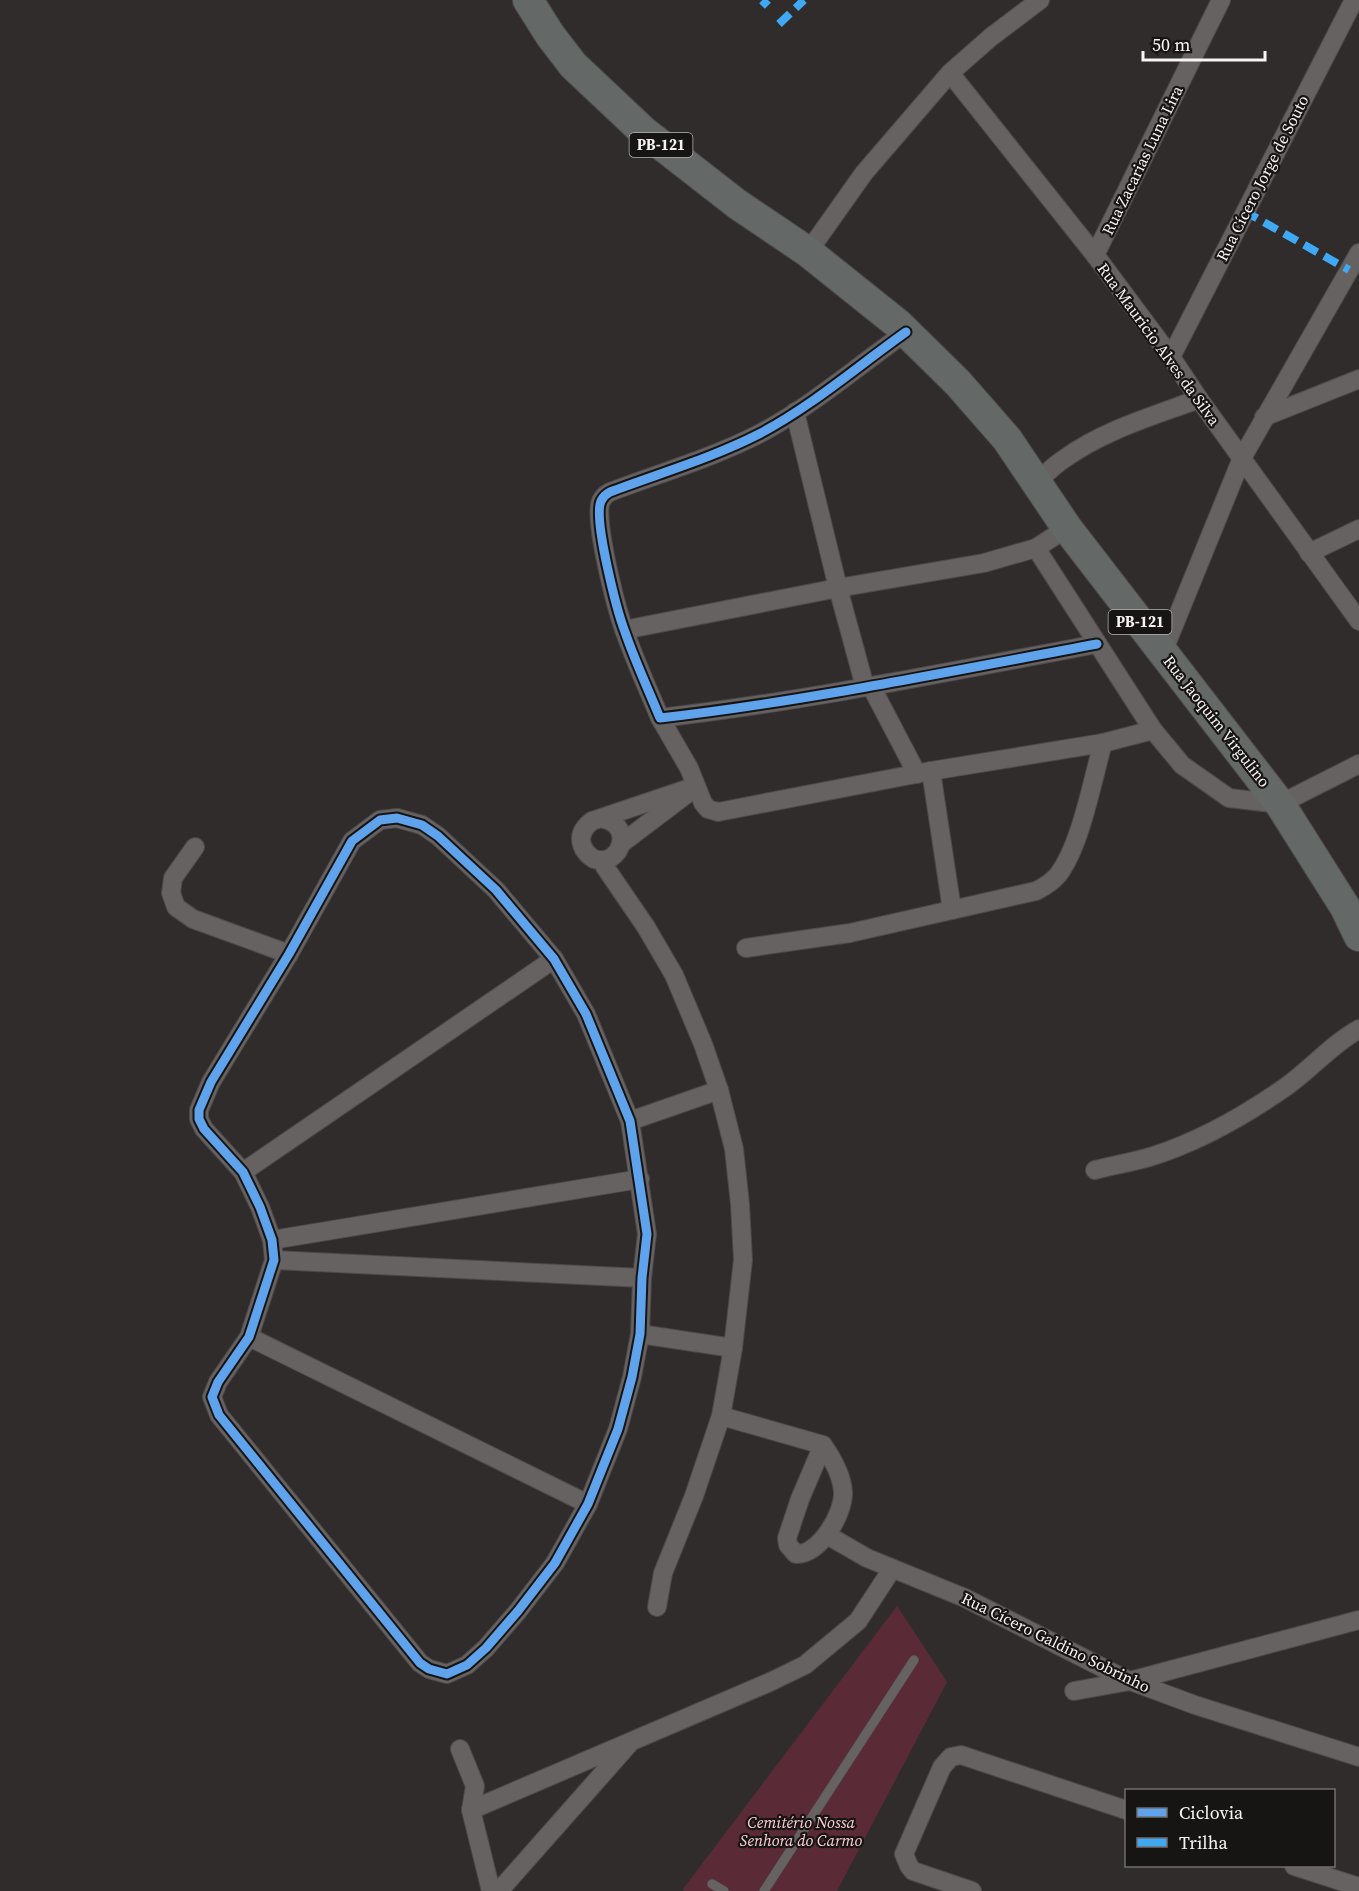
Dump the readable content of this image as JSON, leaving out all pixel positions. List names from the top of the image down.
{
  "streets": {
    "main road": ["PB-121", "Rua Jaoquim Virgulino"],
    "street": [
      "Rua Zacarias Luna Lira",
      "Rua Cícero Jorge de Souto",
      "Rua Mauricio Alves da Silva",
      "Rua Cícero Galdino Sobrinho"
    ]
  },
  "crossings": [
    ["PB-121", "Rua Jaoquim Virgulino"],
    ["Rua Zacarias Luna Lira", "Rua Mauricio Alves da Silva"],
    ["Rua Cícero Jorge de Souto", "Rua Mauricio Alves da Silva"]
  ],
  "parks": ["Cemitério Nossa Senhora do Carmo"],
  "legend": ["Ciclovia", "Trilha"],
  "scale_bar": "50 m"
}
